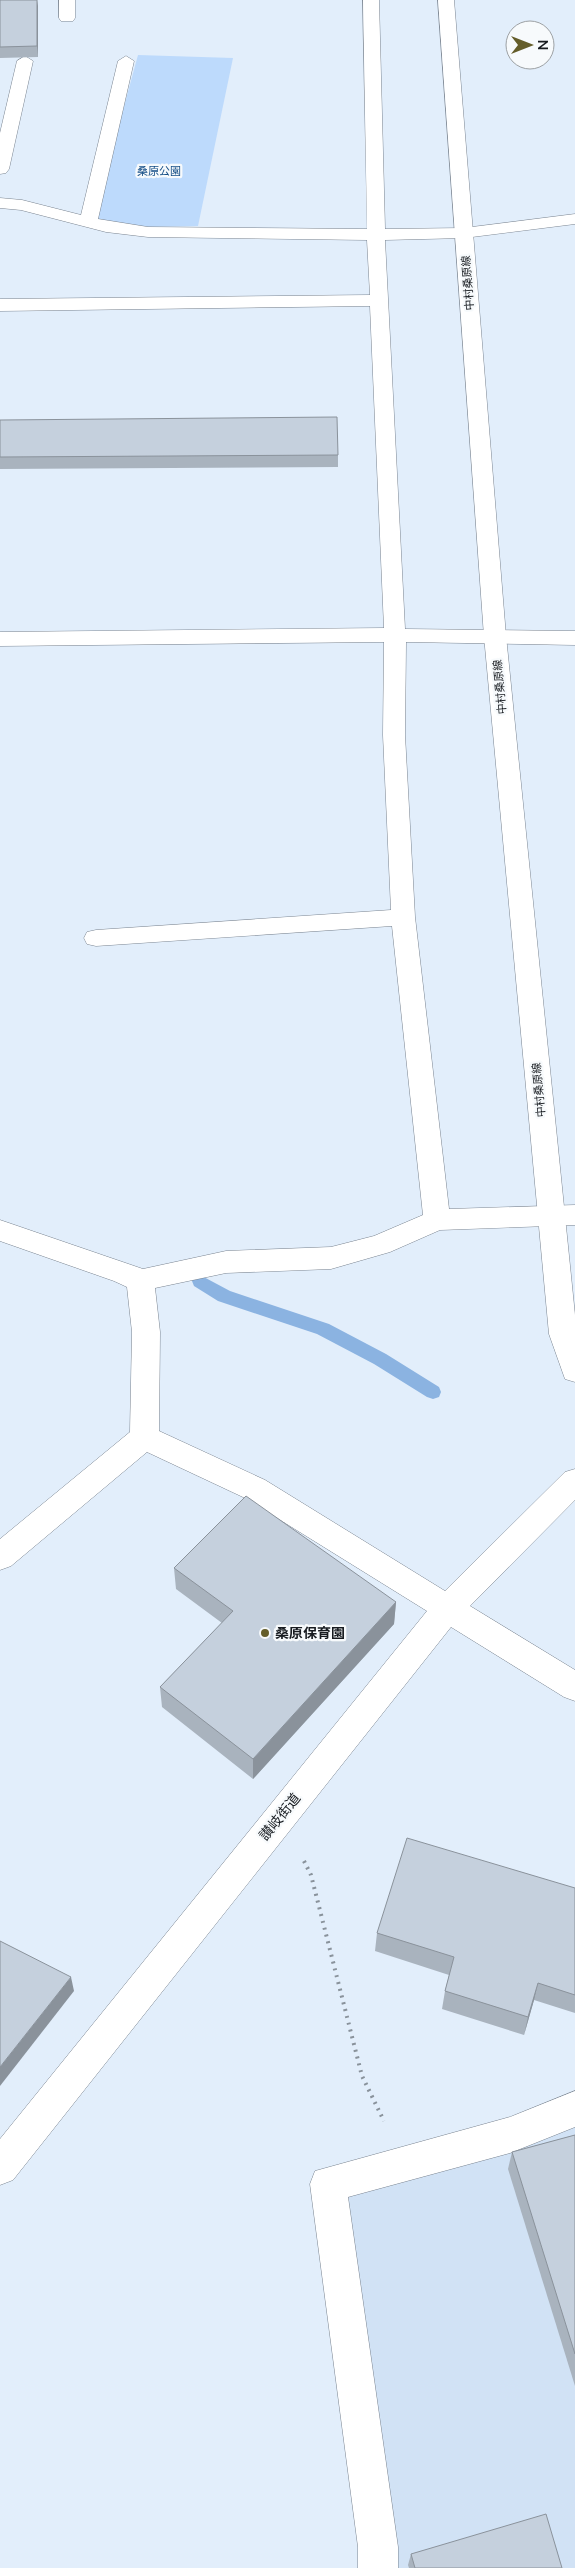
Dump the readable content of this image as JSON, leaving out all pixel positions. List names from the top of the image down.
{
  "streets": {
    "street": ["中村桑原線", "讃岐街道"]
  },
  "parks": ["桑原公園"],
  "places": ["桑原保育園"],
  "north": "right"
}
